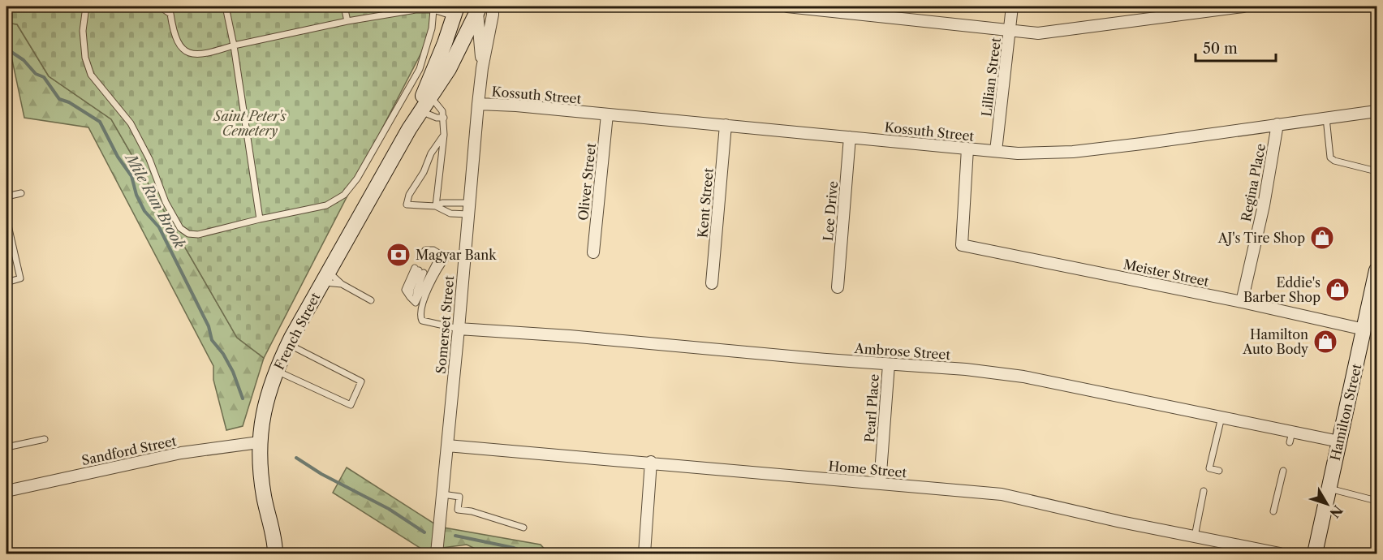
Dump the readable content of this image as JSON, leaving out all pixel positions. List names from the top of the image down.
{
  "streets": {
    "main road": ["French Street", "Hamilton Street"],
    "street": [
      "Lillian Street",
      "Kossuth Street",
      "Oliver Street",
      "Regina Place",
      "Kent Street",
      "Lee Drive",
      "Meister Street",
      "Somerset Street",
      "Ambrose Street",
      "Pearl Place",
      "Sandford Street",
      "Home Street"
    ]
  },
  "crossings": [
    ["Lillian Street", "Kossuth Street"],
    ["Kossuth Street", "Oliver Street"],
    ["Kossuth Street", "Regina Place"],
    ["Kossuth Street", "Kent Street"],
    ["Kossuth Street", "Lee Drive"],
    ["Kossuth Street", "Meister Street"],
    ["Kossuth Street", "Somerset Street"],
    ["Regina Place", "Meister Street"],
    ["Meister Street", "Hamilton Street"],
    ["Somerset Street", "French Street"],
    ["Somerset Street", "Ambrose Street"],
    ["Somerset Street", "Home Street"],
    ["French Street", "Sandford Street"],
    ["Ambrose Street", "Pearl Place"],
    ["Ambrose Street", "Hamilton Street"],
    ["Pearl Place", "Home Street"]
  ],
  "water": ["Mile Run Brook"],
  "parks": ["Saint Peter's Cemetery"],
  "places": {
    "shop": ["AJ's Tire Shop", "Eddie's Barber Shop", "Hamilton Auto Body"],
    "bank": ["Magyar Bank"]
  },
  "scale_bar": "50 m",
  "north": "bottom right"
}
